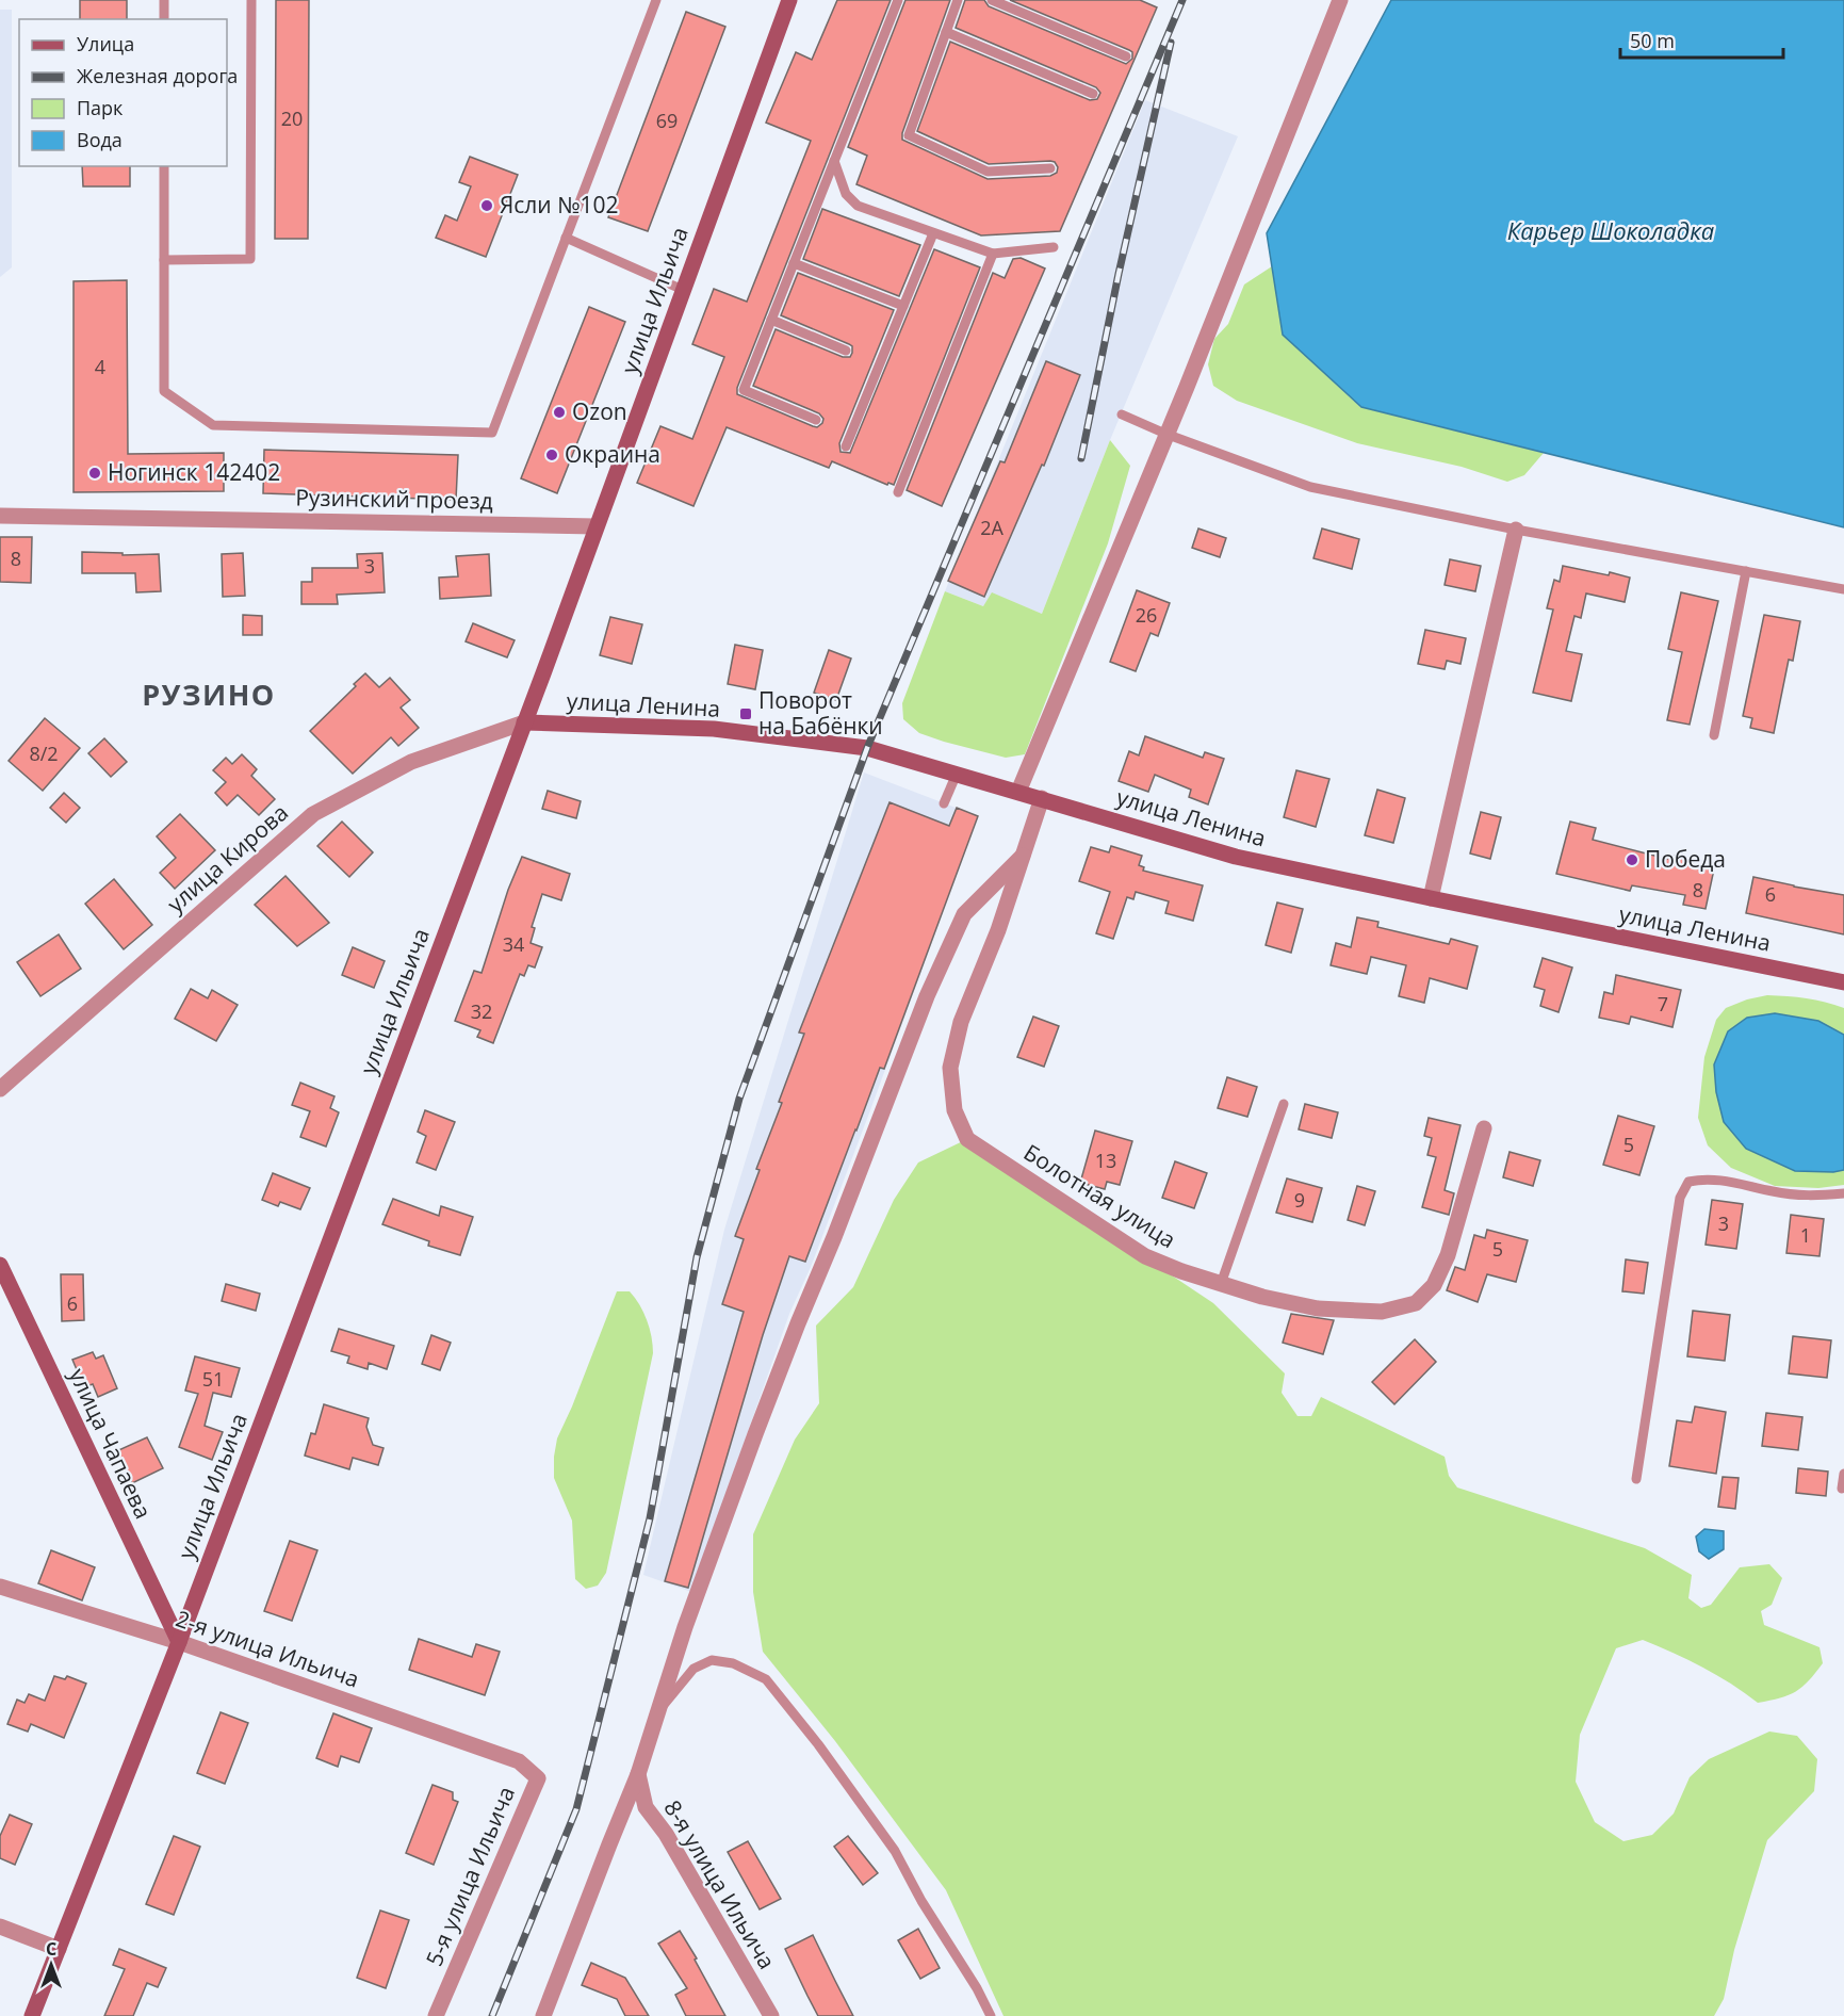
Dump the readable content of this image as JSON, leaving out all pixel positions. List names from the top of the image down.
{
  "streets": {
    "main road": ["улица Ильича", "улица Ленина", "улица Чапаева"],
    "street": [
      "Рузинский проезд",
      "улица Кирова",
      "Болотная улица",
      "2-я улица Ильича",
      "5-я улица Ильича",
      "8-я улица Ильича"
    ]
  },
  "crossings": [
    ["улица Ильича", "Рузинский проезд"],
    ["улица Ильича", "улица Ленина"],
    ["улица Ильича", "улица Кирова"],
    ["улица Ильича", "улица Чапаева"],
    ["улица Ильича", "2-я улица Ильича"],
    ["улица Ленина", "улица Кирова"],
    ["улица Ленина", "Болотная улица"],
    ["улица Чапаева", "2-я улица Ильича"],
    ["2-я улица Ильича", "5-я улица Ильича"]
  ],
  "districts": ["РУЗИНО"],
  "water": ["Карьер Шоколадка"],
  "places": {
    "other": [
      "Ясли №102",
      "Ozon",
      "Окраина",
      "Ногинск 142402",
      "Победа"
    ],
    "transit": ["Поворот на Бабёнки"]
  },
  "house_numbers": [
    "20",
    "69",
    "4",
    "2А",
    "8",
    "3",
    "26",
    "8/2",
    "8",
    "6",
    "34",
    "7",
    "32",
    "5",
    "13",
    "9",
    "3",
    "1",
    "5",
    "6",
    "51"
  ],
  "legend": [
    "Улица",
    "Железная дорога",
    "Парк",
    "Вода"
  ],
  "scale_bar": "50 m",
  "north": "top"
}
